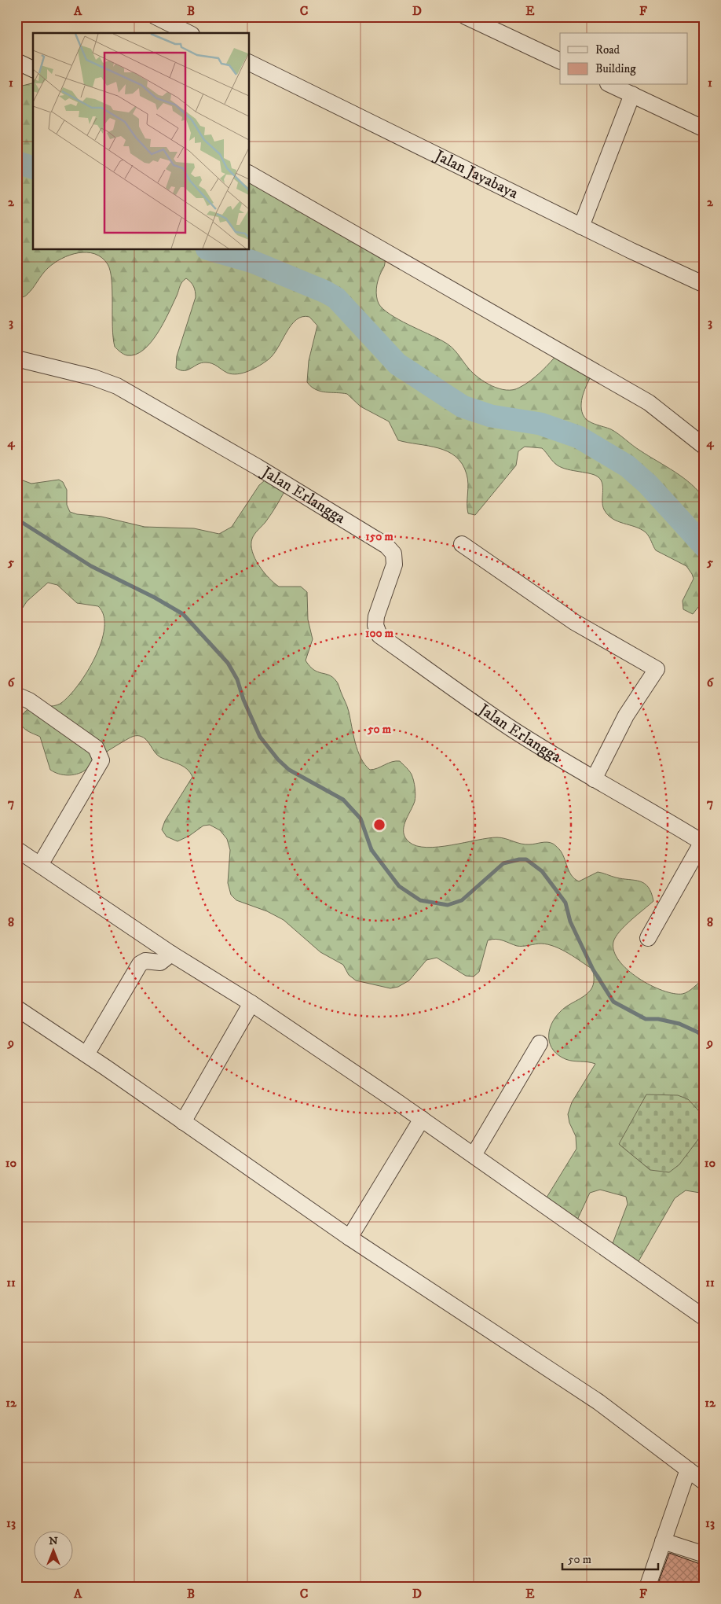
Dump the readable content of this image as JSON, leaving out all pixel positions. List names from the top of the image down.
{
  "streets": {
    "street": ["Jalan Jayabaya", "Jalan Erlangga"]
  },
  "legend": ["Road", "Building"],
  "scale_bar": "50 m",
  "north": "top",
  "grid": {
    "columns": [
      "A",
      "B",
      "C",
      "D",
      "E",
      "F"
    ],
    "rows": [
      "1",
      "2",
      "3",
      "4",
      "5",
      "6",
      "7",
      "8",
      "9",
      "10",
      "11",
      "12",
      "13"
    ]
  },
  "rings": ["150 m", "100 m", "50 m"]
}
